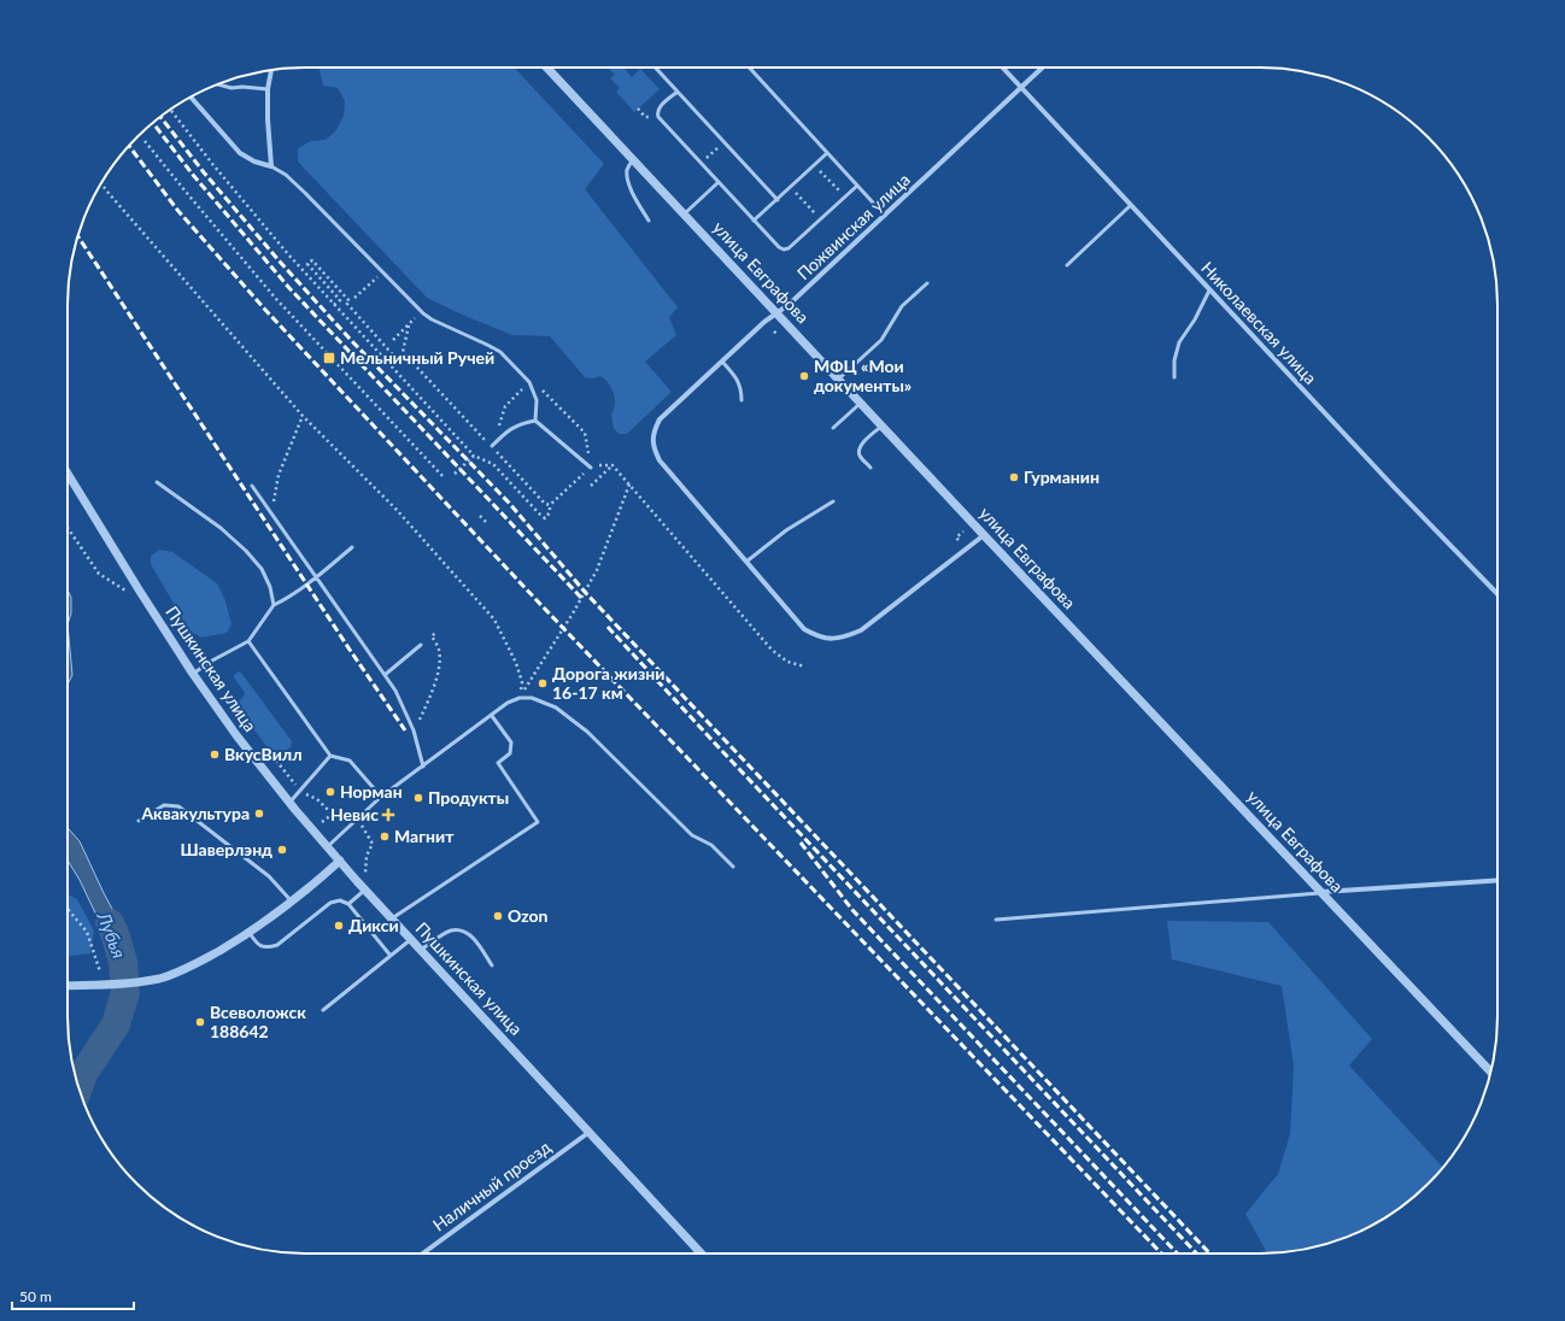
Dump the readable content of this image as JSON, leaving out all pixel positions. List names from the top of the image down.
{
  "streets": {
    "street": [
      "Пожвинская улица",
      "улица Евграфова",
      "Николаевская улица",
      "Пушкинская улица",
      "Наличный проезд"
    ]
  },
  "crossings": [
    ["Пожвинская улица", "улица Евграфова"],
    ["Пожвинская улица", "Николаевская улица"],
    ["Пушкинская улица", "Наличный проезд"]
  ],
  "water": ["Лубья"],
  "places": {
    "transit": ["Мельничный Ручей"],
    "other": [
      "МФЦ «Мои документы»",
      "Гурманин",
      "Дорога жизни 16-17 км",
      "ВкусВилл",
      "Норман",
      "Продукты",
      "Аквакультура",
      "Магнит",
      "Шаверлэнд",
      "Ozon",
      "Дикси",
      "Всеволожск 188642"
    ],
    "health": ["Невис"]
  },
  "scale_bar": "50 m"
}
